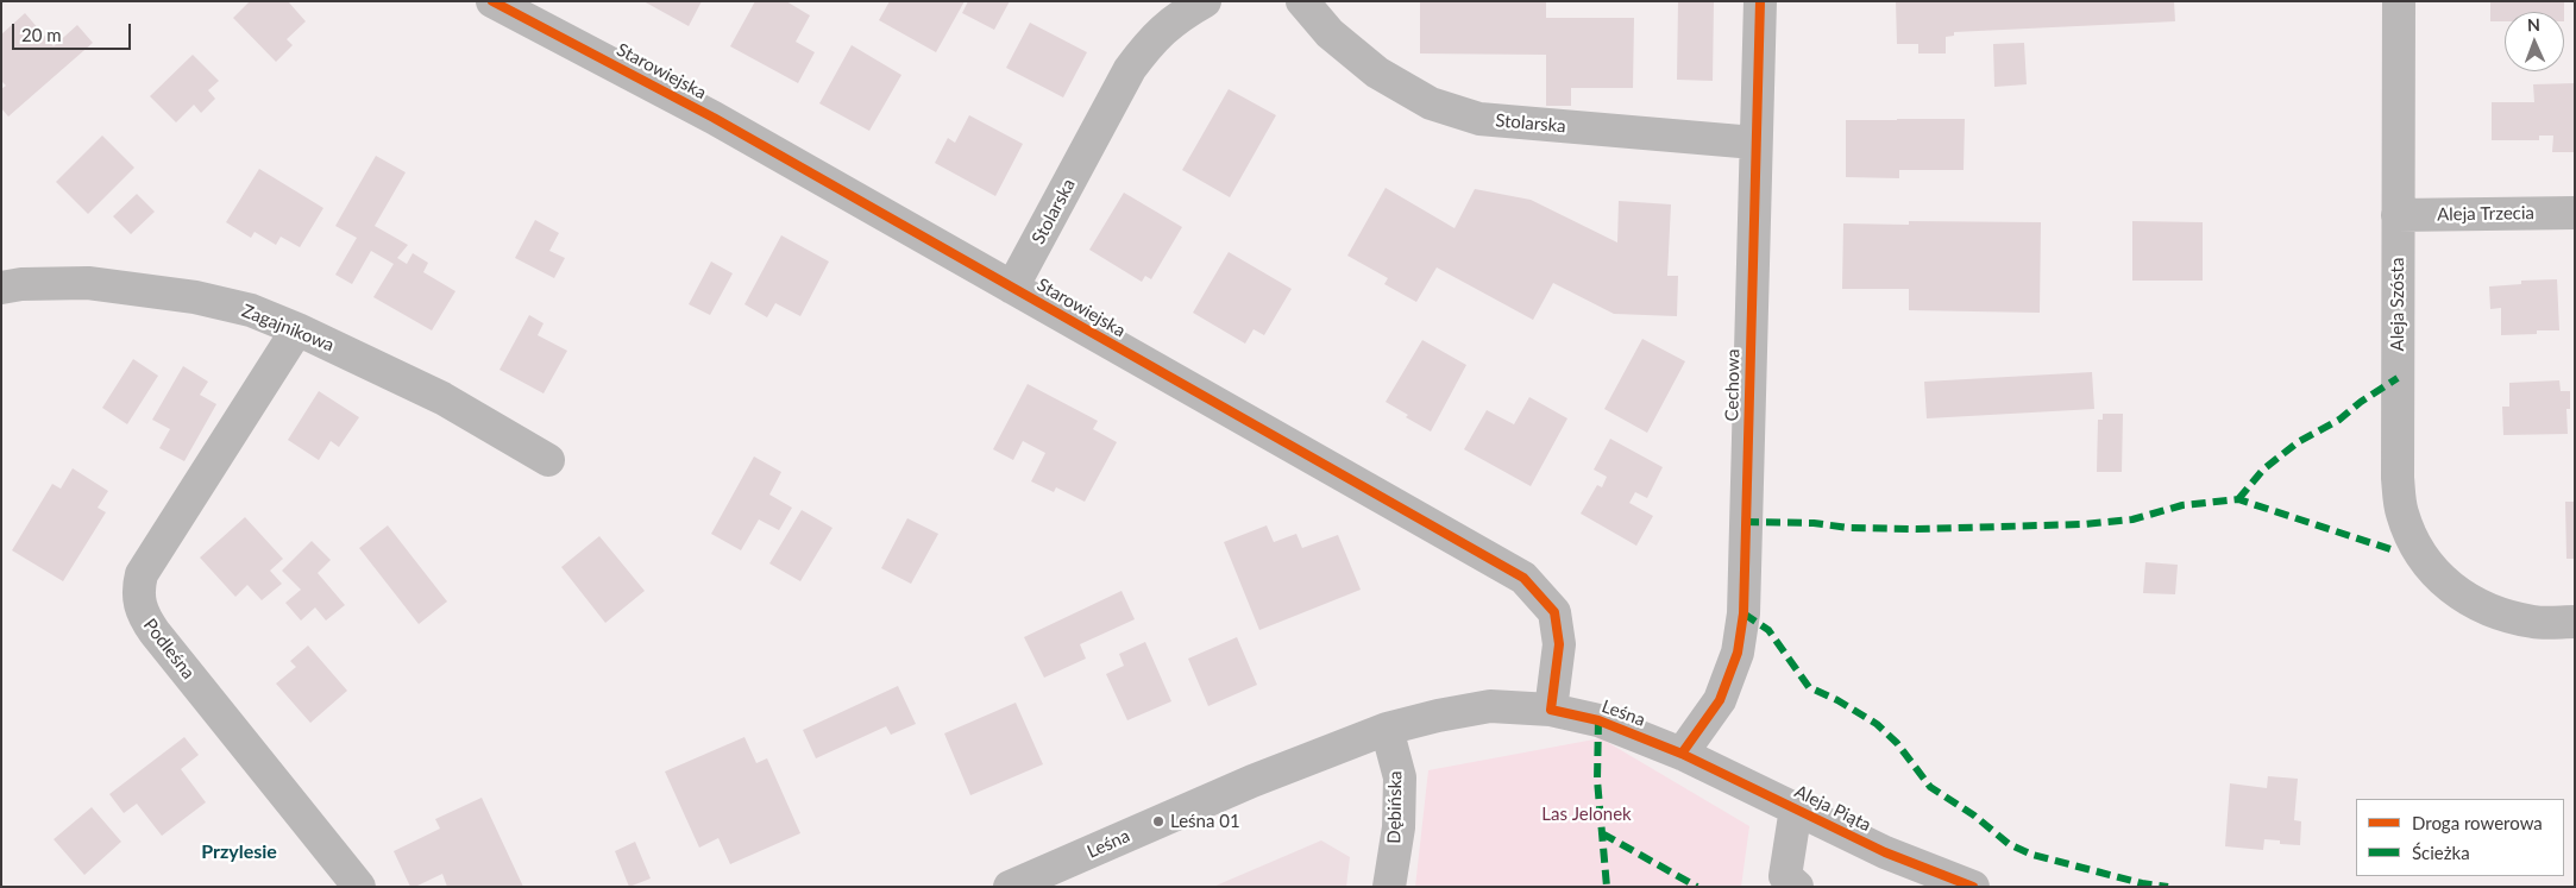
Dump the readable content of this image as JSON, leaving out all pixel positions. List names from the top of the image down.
{
  "streets": {
    "street": [
      "Starowiejska",
      "Stolarska",
      "Aleja Trzecia",
      "Aleja Szósta",
      "Zagajnikowa",
      "Cechowa",
      "Podleśna",
      "Leśna",
      "Dębińska",
      "Aleja Piąta"
    ]
  },
  "crossings": [
    ["Starowiejska", "Stolarska"],
    ["Starowiejska", "Leśna"],
    ["Stolarska", "Cechowa"],
    ["Aleja Trzecia", "Aleja Szósta"],
    ["Zagajnikowa", "Podleśna"],
    ["Cechowa", "Leśna"],
    ["Cechowa", "Aleja Piąta"],
    ["Leśna", "Dębińska"],
    ["Leśna", "Aleja Piąta"]
  ],
  "districts": ["Przylesie"],
  "parks": ["Las Jelonek"],
  "places": ["Leśna 01"],
  "legend": ["Droga rowerowa", "Ścieżka"],
  "scale_bar": "20 m",
  "north": "top"
}
